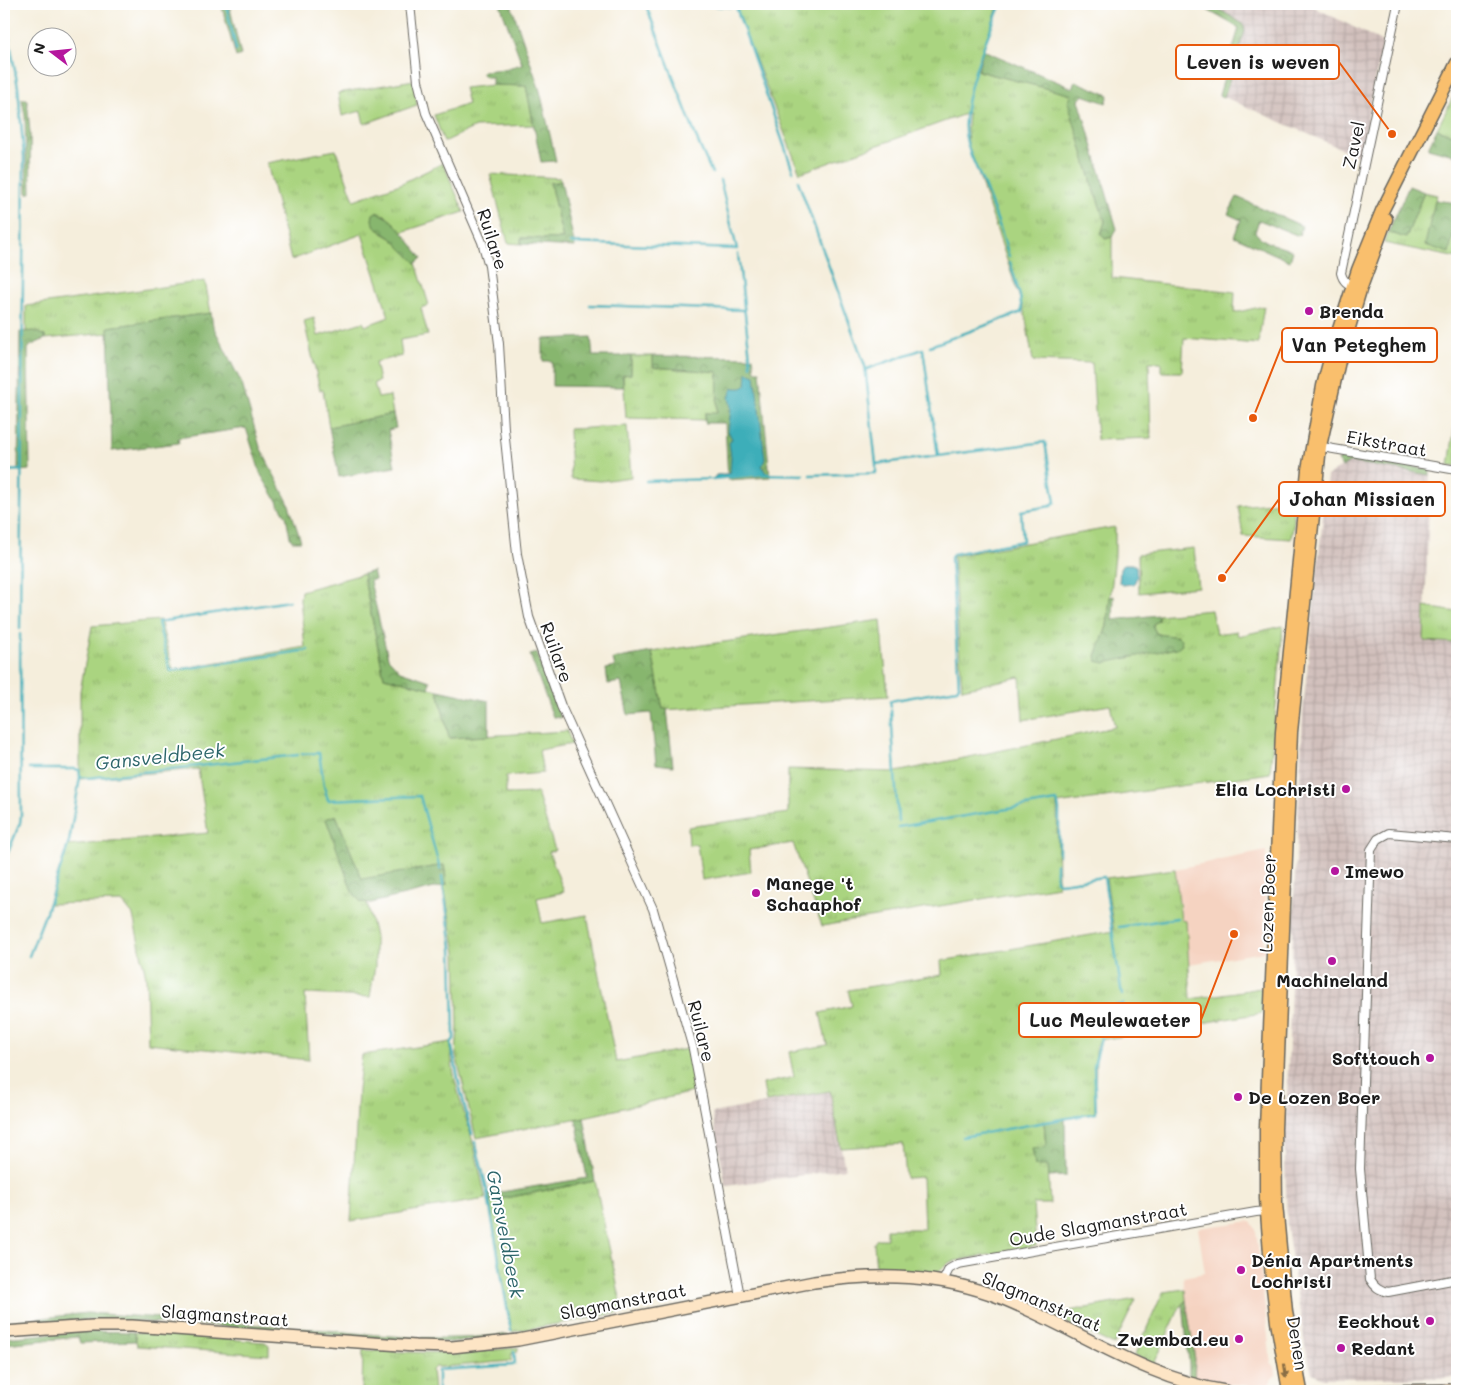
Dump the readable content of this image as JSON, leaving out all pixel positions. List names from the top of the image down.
{
  "streets": {
    "main road": ["Lozen Boer", "Slagmanstraat", "Denen"],
    "street": [
      "Zavel",
      "Ruilare",
      "Eikstraat",
      "Oude Slagmanstraat"
    ]
  },
  "crossings": [
    ["Ruilare", "Slagmanstraat"],
    ["Eikstraat", "Lozen Boer"],
    ["Lozen Boer", "Oude Slagmanstraat"],
    ["Lozen Boer", "Denen"],
    ["Oude Slagmanstraat", "Slagmanstraat"],
    ["Oude Slagmanstraat", "Denen"]
  ],
  "one_way": ["Denen"],
  "water": ["Gansveldbeek"],
  "places": [
    "Leven is weven",
    "Brenda",
    "Van Peteghem",
    "Johan Missiaen",
    "Elia Lochristi",
    "Imewo",
    "Manege 't Schaaphof",
    "Luc Meulewaeter",
    "Machineland",
    "Softtouch",
    "De Lozen Boer",
    "Dénia Apartments Lochristi",
    "Eeckhout",
    "Zwembad.eu",
    "Redant"
  ],
  "north": "left"
}
